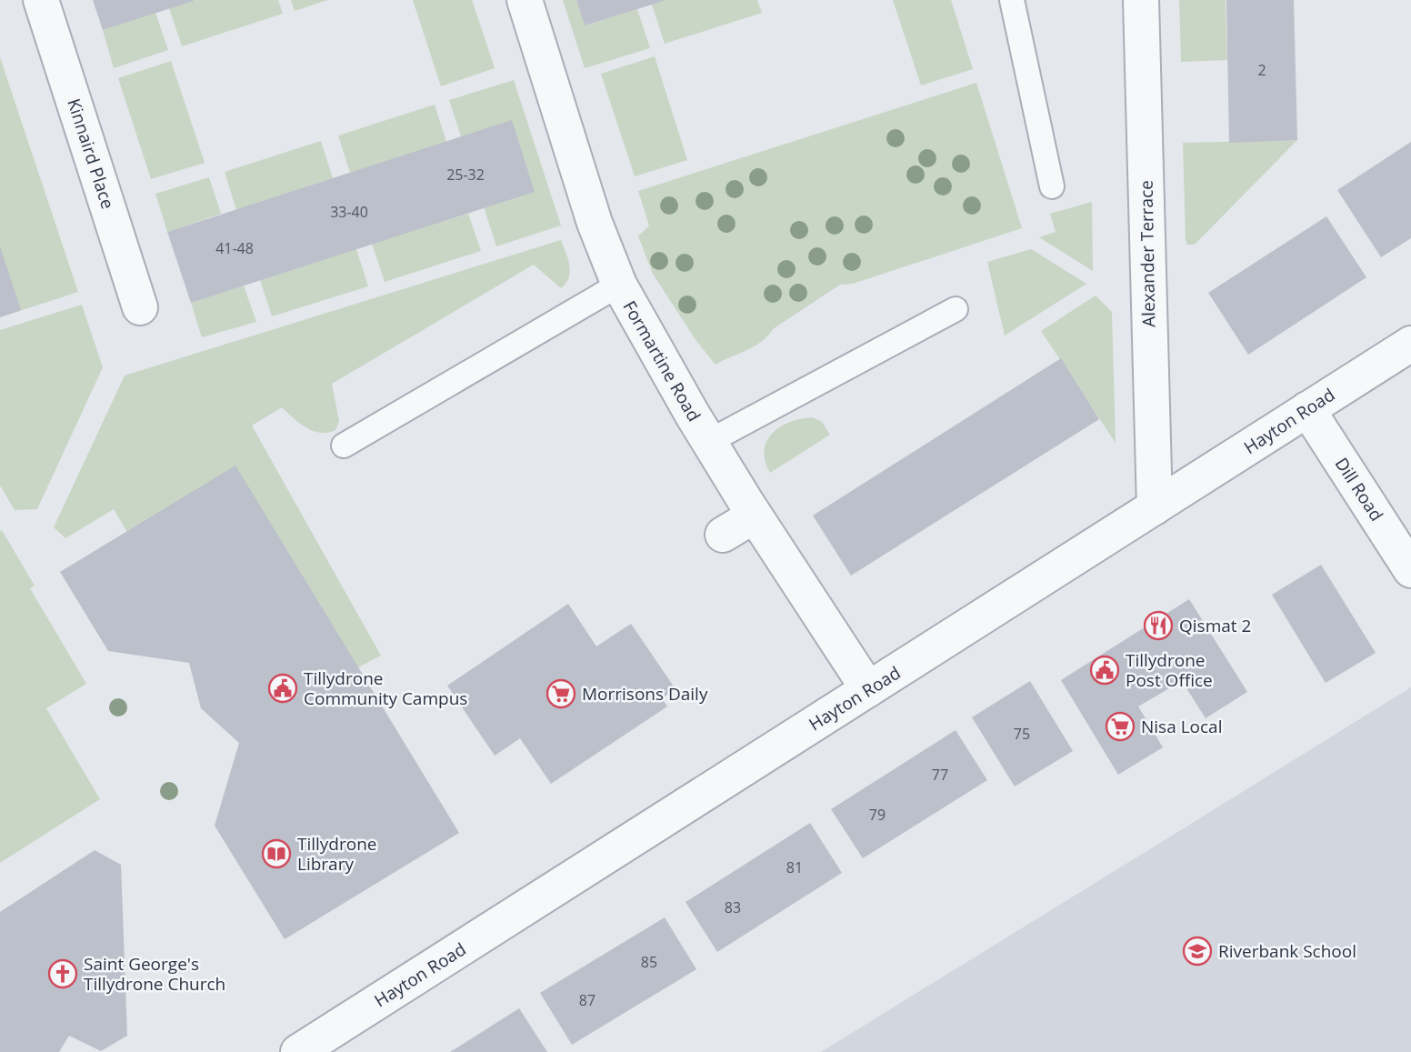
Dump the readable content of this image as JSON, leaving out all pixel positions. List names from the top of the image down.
{
  "streets": {
    "street": [
      "Kinnaird Place",
      "Alexander Terrace",
      "Formartine Road",
      "Hayton Road",
      "Dill Road"
    ]
  },
  "crossings": [
    ["Alexander Terrace", "Hayton Road"],
    ["Formartine Road", "Hayton Road"],
    ["Hayton Road", "Dill Road"]
  ],
  "places": {
    "restaurant": ["Qismat 2"],
    "public building": ["Tillydrone Post Office", "Tillydrone Community Campus"],
    "supermarket": ["Morrisons Daily", "Nisa Local"],
    "library": ["Tillydrone Library"],
    "school or university": ["Riverbank School"],
    "church": ["Saint George's Tillydrone Church"]
  },
  "house_numbers": [
    "2",
    "25-32",
    "33-40",
    "41-48",
    "75",
    "77",
    "79",
    "81",
    "83",
    "85",
    "87"
  ]
}
